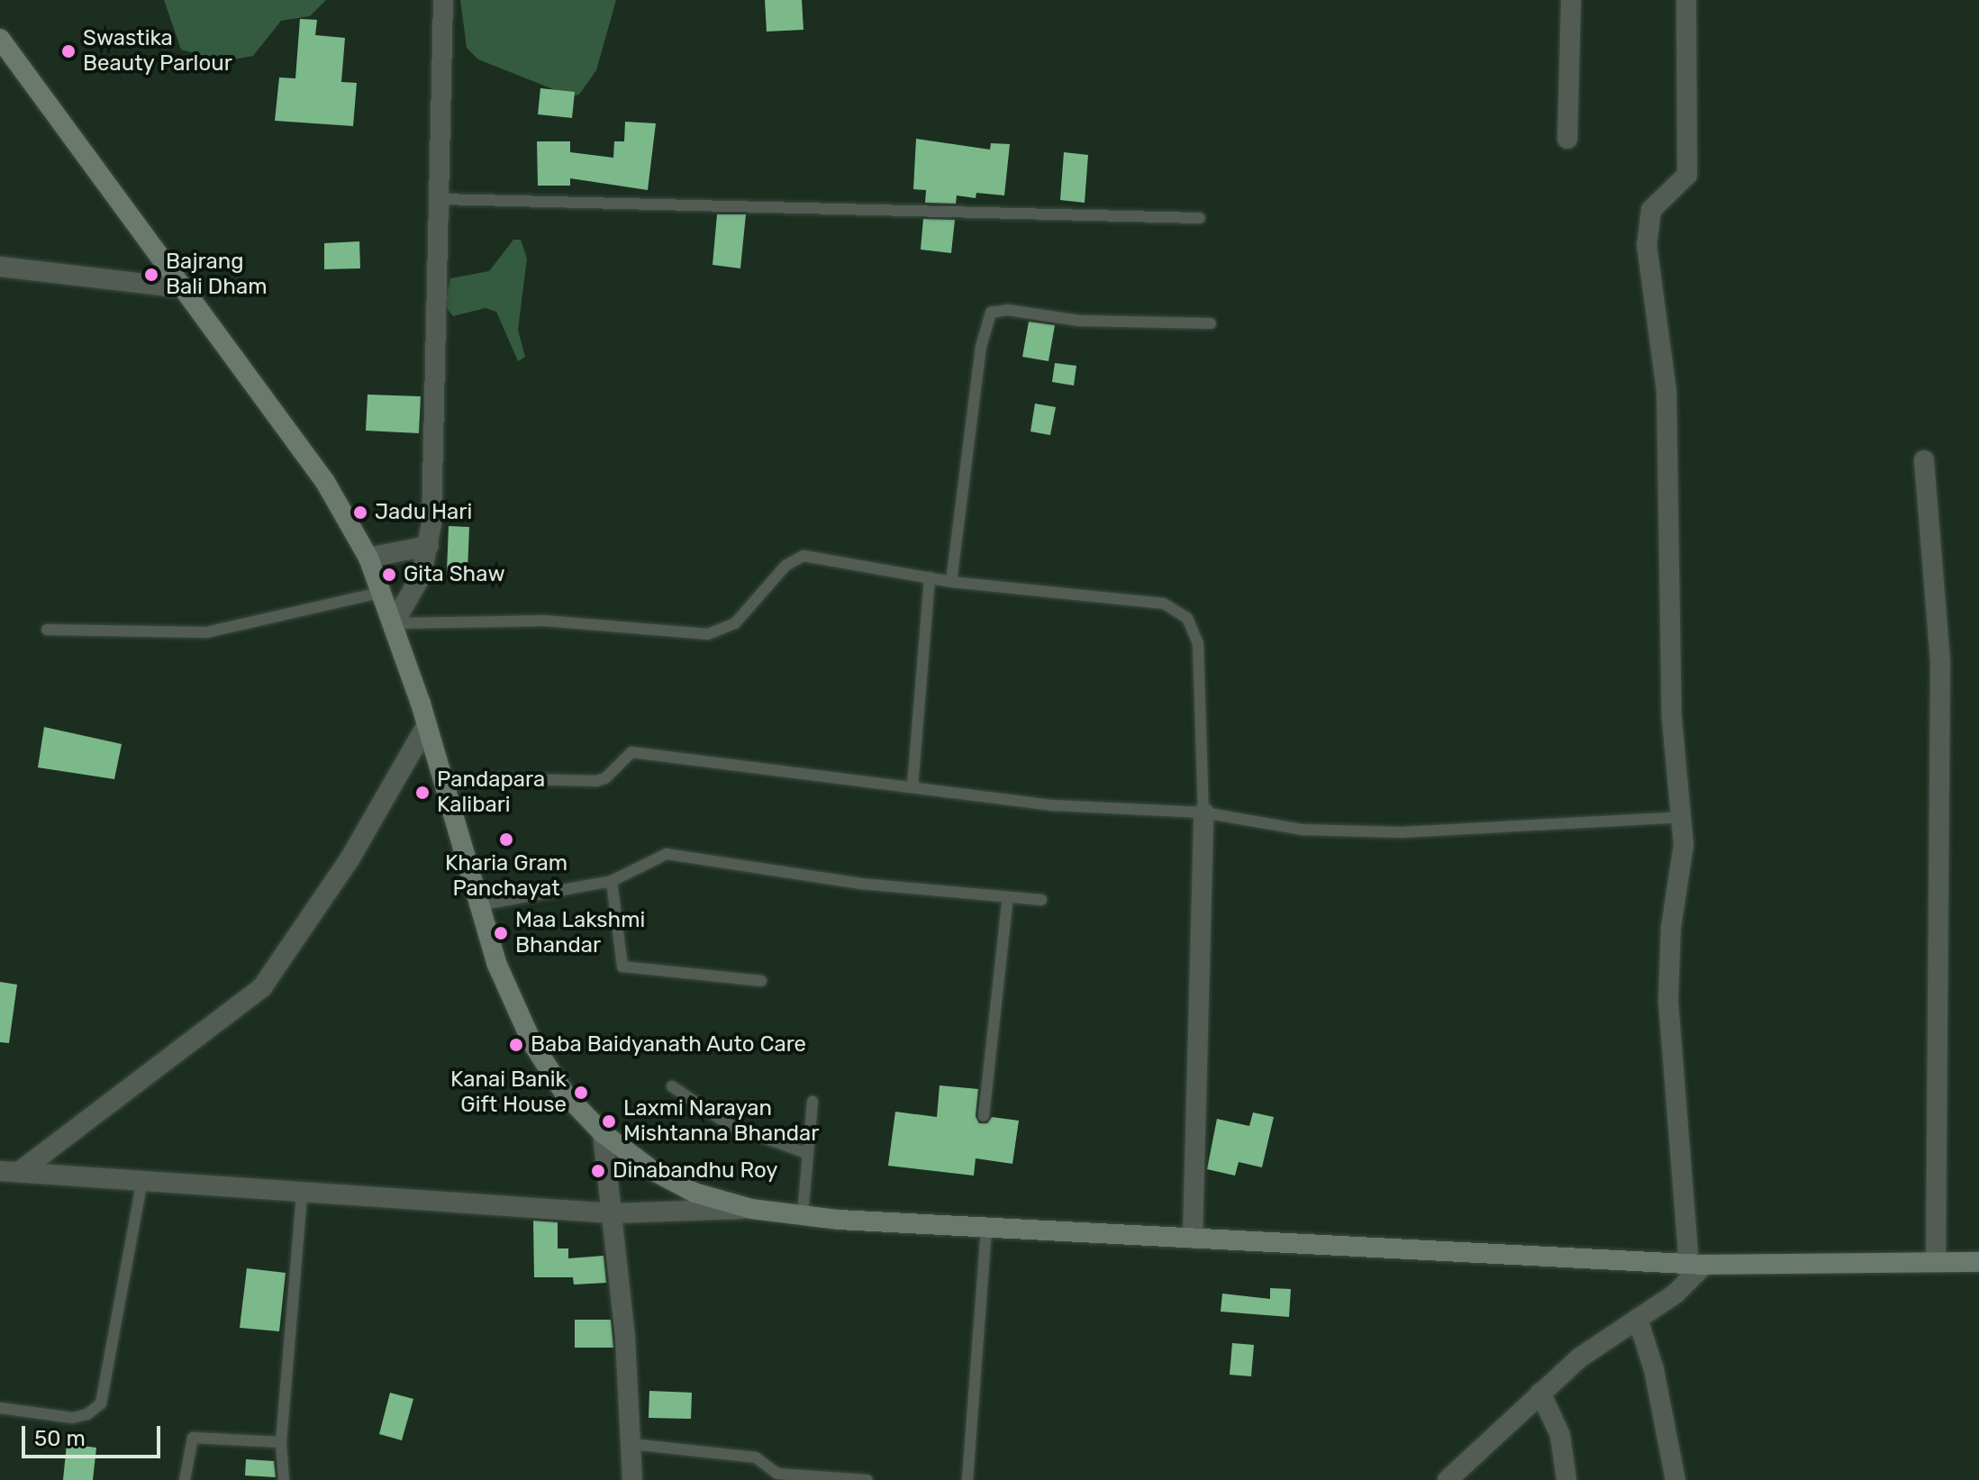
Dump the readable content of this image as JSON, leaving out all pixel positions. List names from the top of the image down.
{
  "places": [
    "Swastika Beauty Parlour",
    "Bajrang Bali Dham",
    "Jadu Hari",
    "Gita Shaw",
    "Pandapara Kalibari",
    "Kharia Gram Panchayat",
    "Maa Lakshmi Bhandar",
    "Baba Baidyanath Auto Care",
    "Kanai Banik Gift House",
    "Laxmi Narayan Mishtanna Bhandar",
    "Dinabandhu Roy"
  ],
  "scale_bar": "50 m"
}
